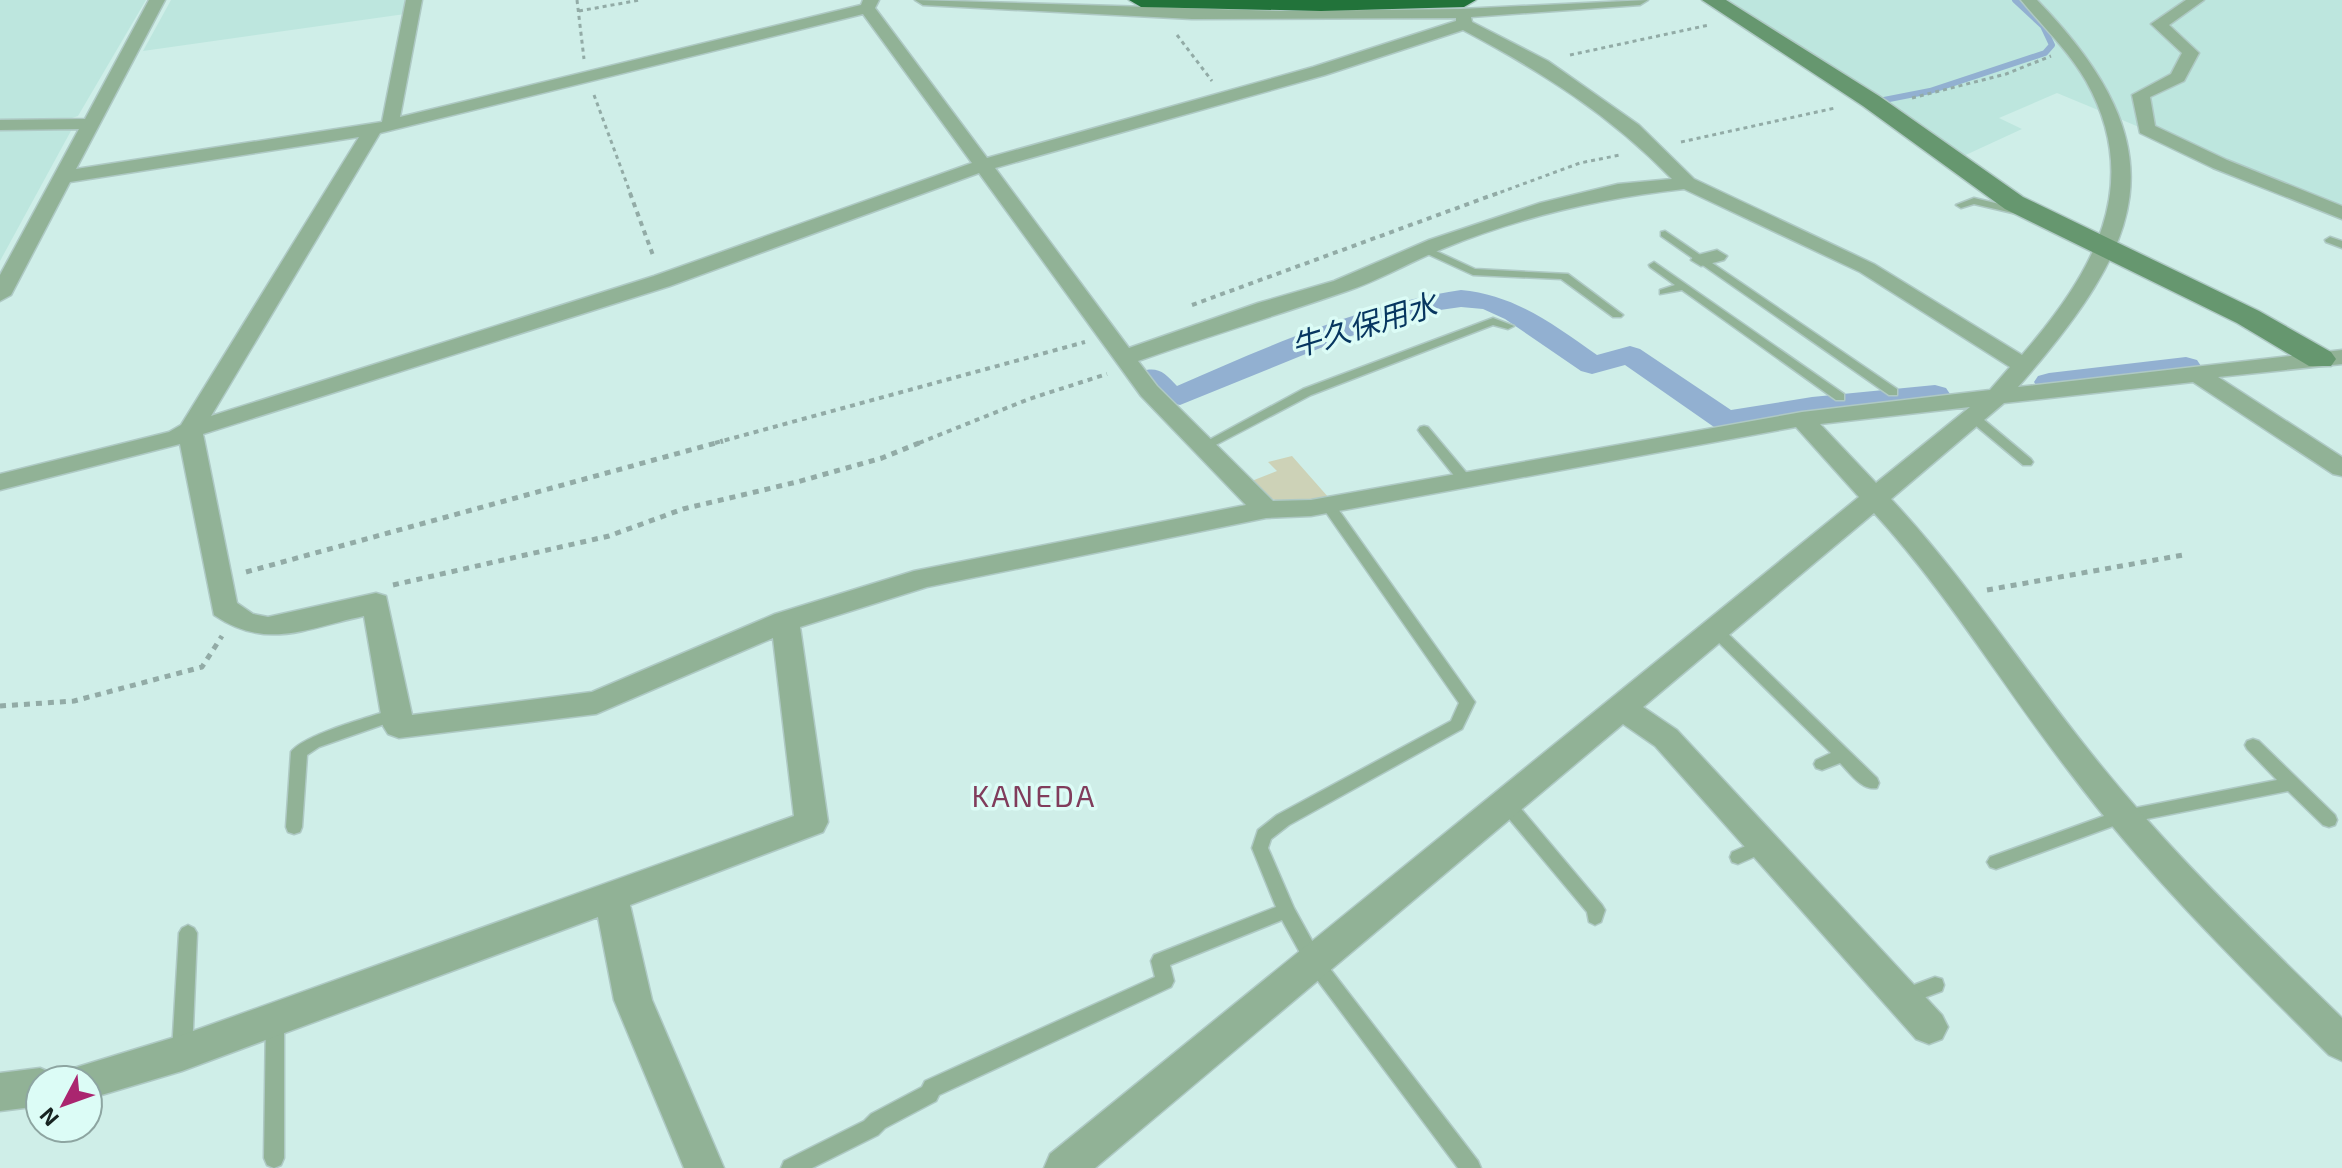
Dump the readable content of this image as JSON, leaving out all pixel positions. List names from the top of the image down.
{
  "districts": ["KANEDA"],
  "water": ["牛久保用水"],
  "north": "bottom left"
}
